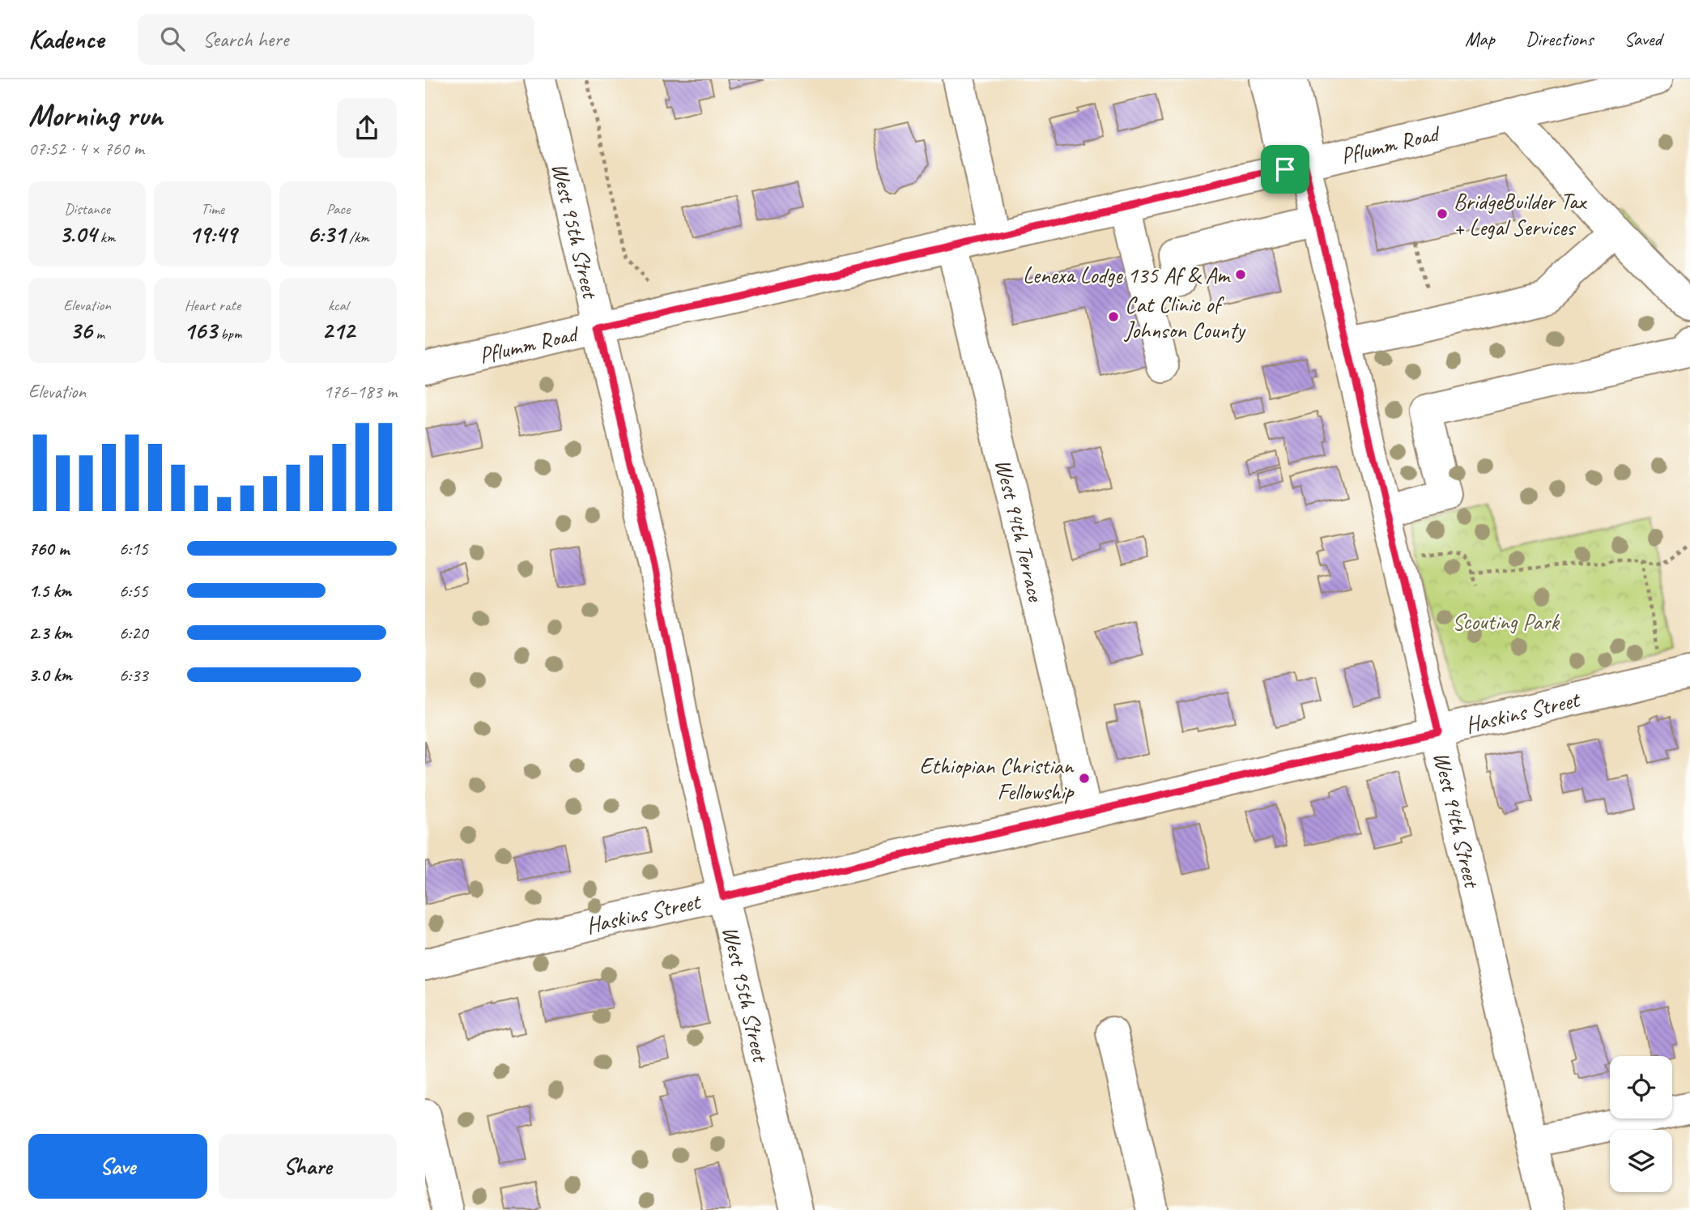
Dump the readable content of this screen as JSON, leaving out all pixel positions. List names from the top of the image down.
{
  "streets": {
    "street": [
      "Pflumm Road",
      "West 95th Street",
      "West 94th Terrace",
      "Haskins Street",
      "West 94th Street"
    ]
  },
  "crossings": [
    ["Pflumm Road", "West 95th Street"],
    ["Pflumm Road", "West 94th Terrace"],
    ["Pflumm Road", "West 94th Street"],
    ["West 95th Street", "Haskins Street"],
    ["West 94th Terrace", "Haskins Street"],
    ["Haskins Street", "West 94th Street"]
  ],
  "parks": ["Scouting Park"],
  "places": [
    "BridgeBuilder Tax + Legal Services",
    "Lenexa Lodge 135 Af & Am",
    "Cat Clinic of Johnson County",
    "Ethiopian Christian Fellowship"
  ],
  "page": {
    "header": "Kadence",
    "search": "Search here",
    "nav": ["Map", "Directions", "Saved"],
    "heading": ["Morning run", "07:52 · 4 × 760 m"],
    "stats": [
      ["Distance", "3.04 km"],
      ["Time", "19:49"],
      ["Pace", "6:31 /km"],
      ["Elevation", "36 m"],
      ["Heart rate", "163 bpm"],
      ["kcal", "212"]
    ],
    "chart": ["Elevation", "176–183 m"],
    "list": [
      {
        "name": "760 m",
        "note": "6:15"
      },
      {
        "name": "1.5 km",
        "note": "6:55"
      },
      {
        "name": "2.3 km",
        "note": "6:20"
      },
      {
        "name": "3.0 km",
        "note": "6:33"
      }
    ],
    "buttons": ["Save", "Share"]
  }
}
